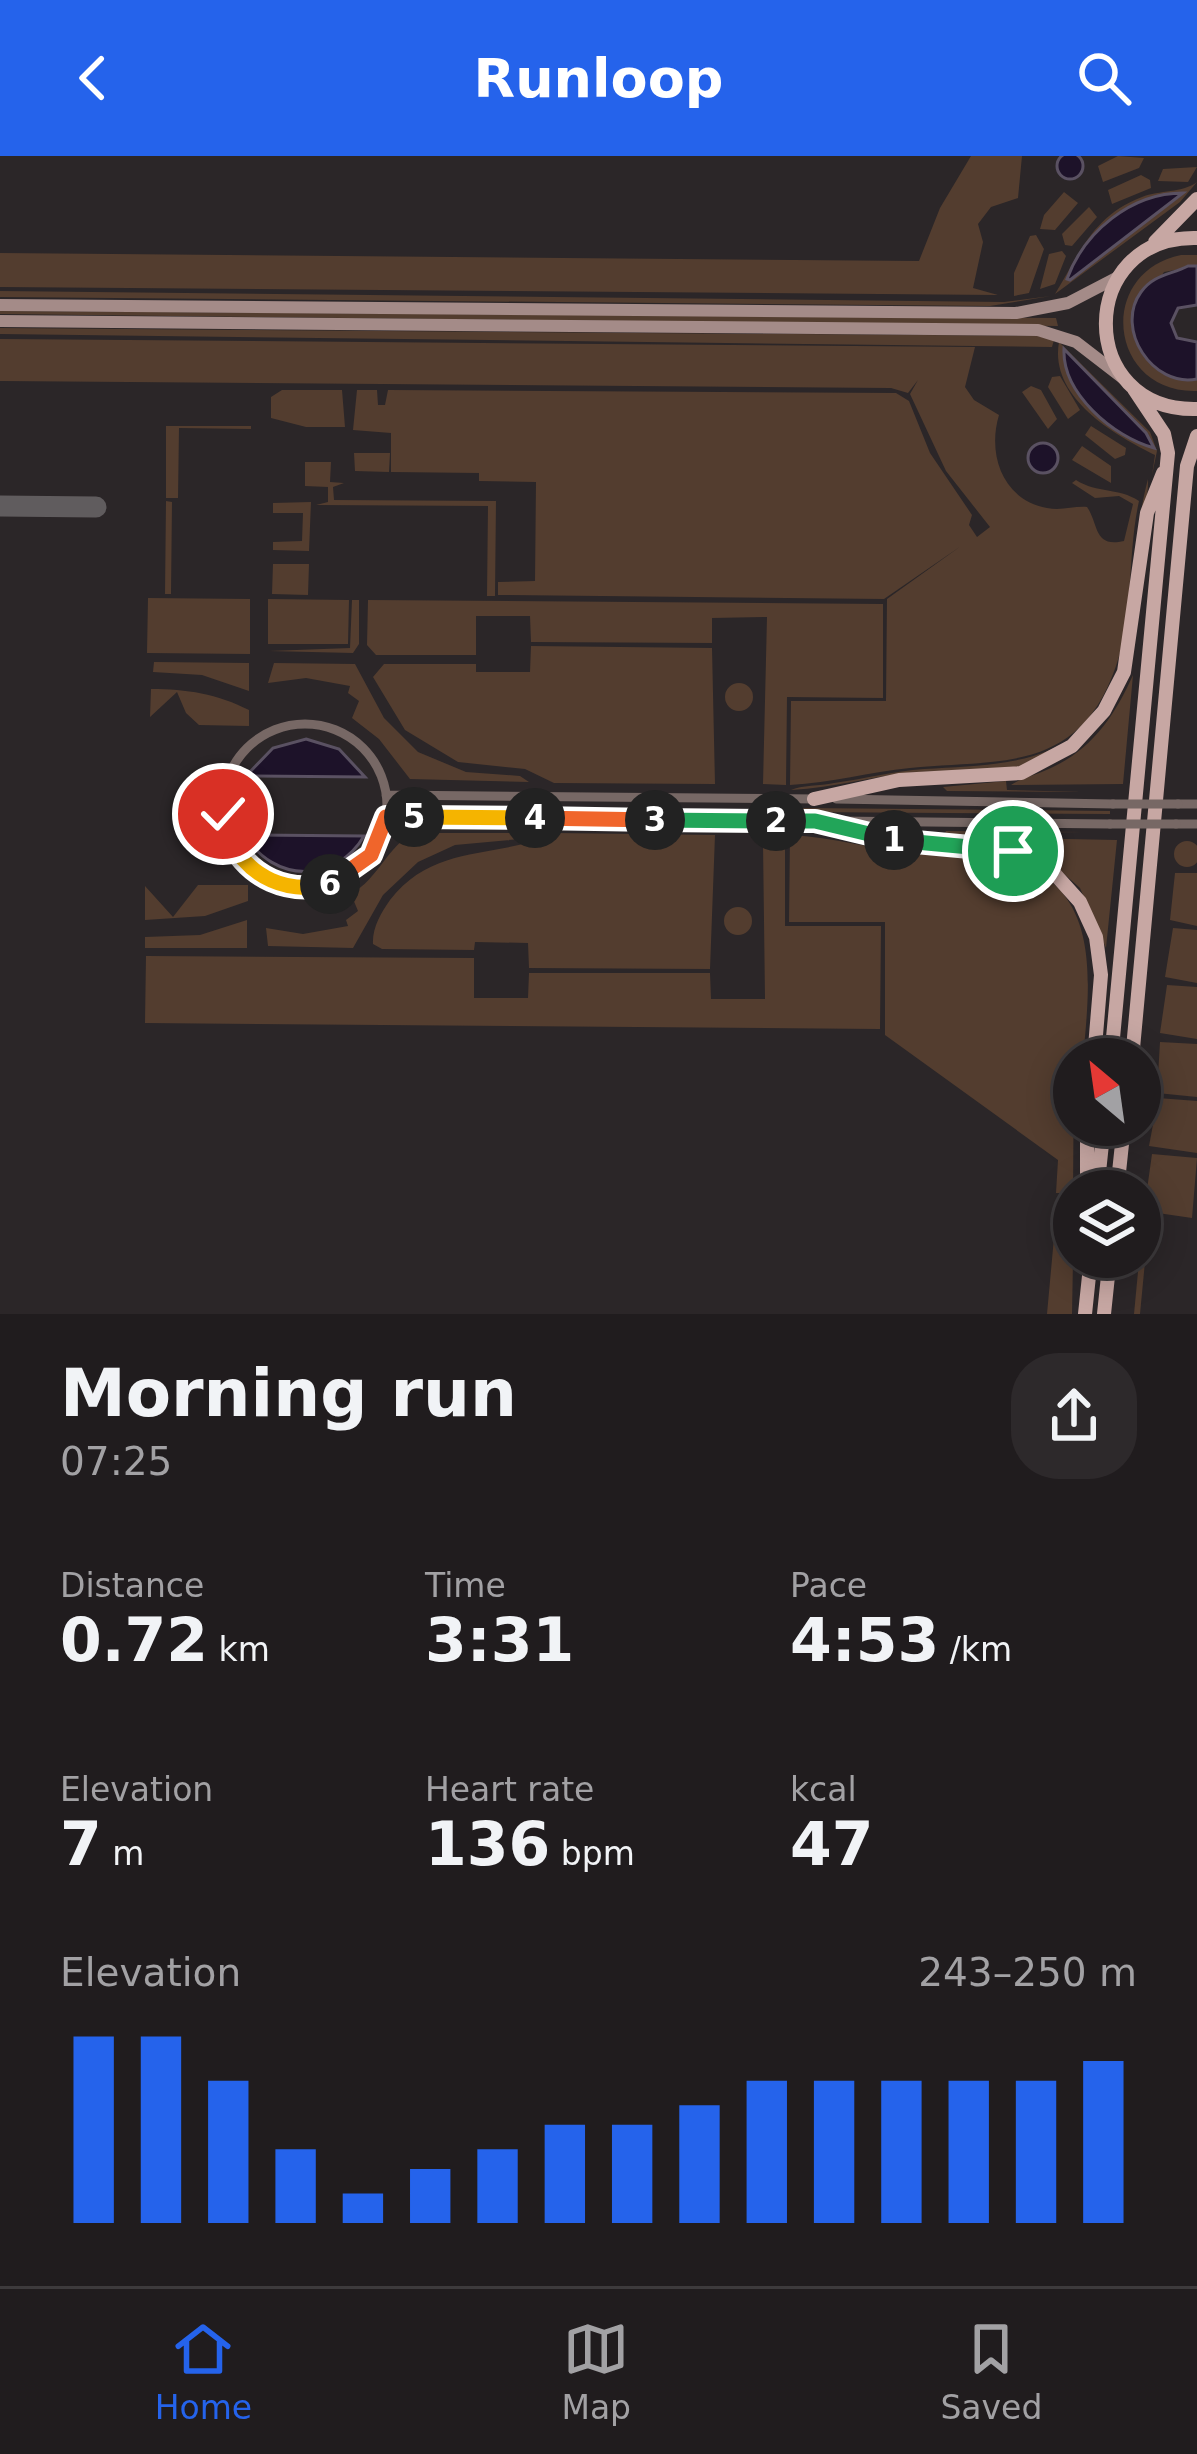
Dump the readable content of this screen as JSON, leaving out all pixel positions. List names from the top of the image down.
{
  "north": "top left",
  "page": {
    "header": "Runloop",
    "pins": [
      "5",
      "4",
      "3",
      "2",
      "1",
      "6"
    ],
    "heading": ["Morning run", "07:25"],
    "stats": [
      ["Distance", "0.72 km"],
      ["Time", "3:31"],
      ["Pace", "4:53 /km"],
      ["Elevation", "7 m"],
      ["Heart rate", "136 bpm"],
      ["kcal", "47"]
    ],
    "chart": ["Elevation", "243–250 m"],
    "tabs": ["Home", "Map", "Saved"]
  }
}
